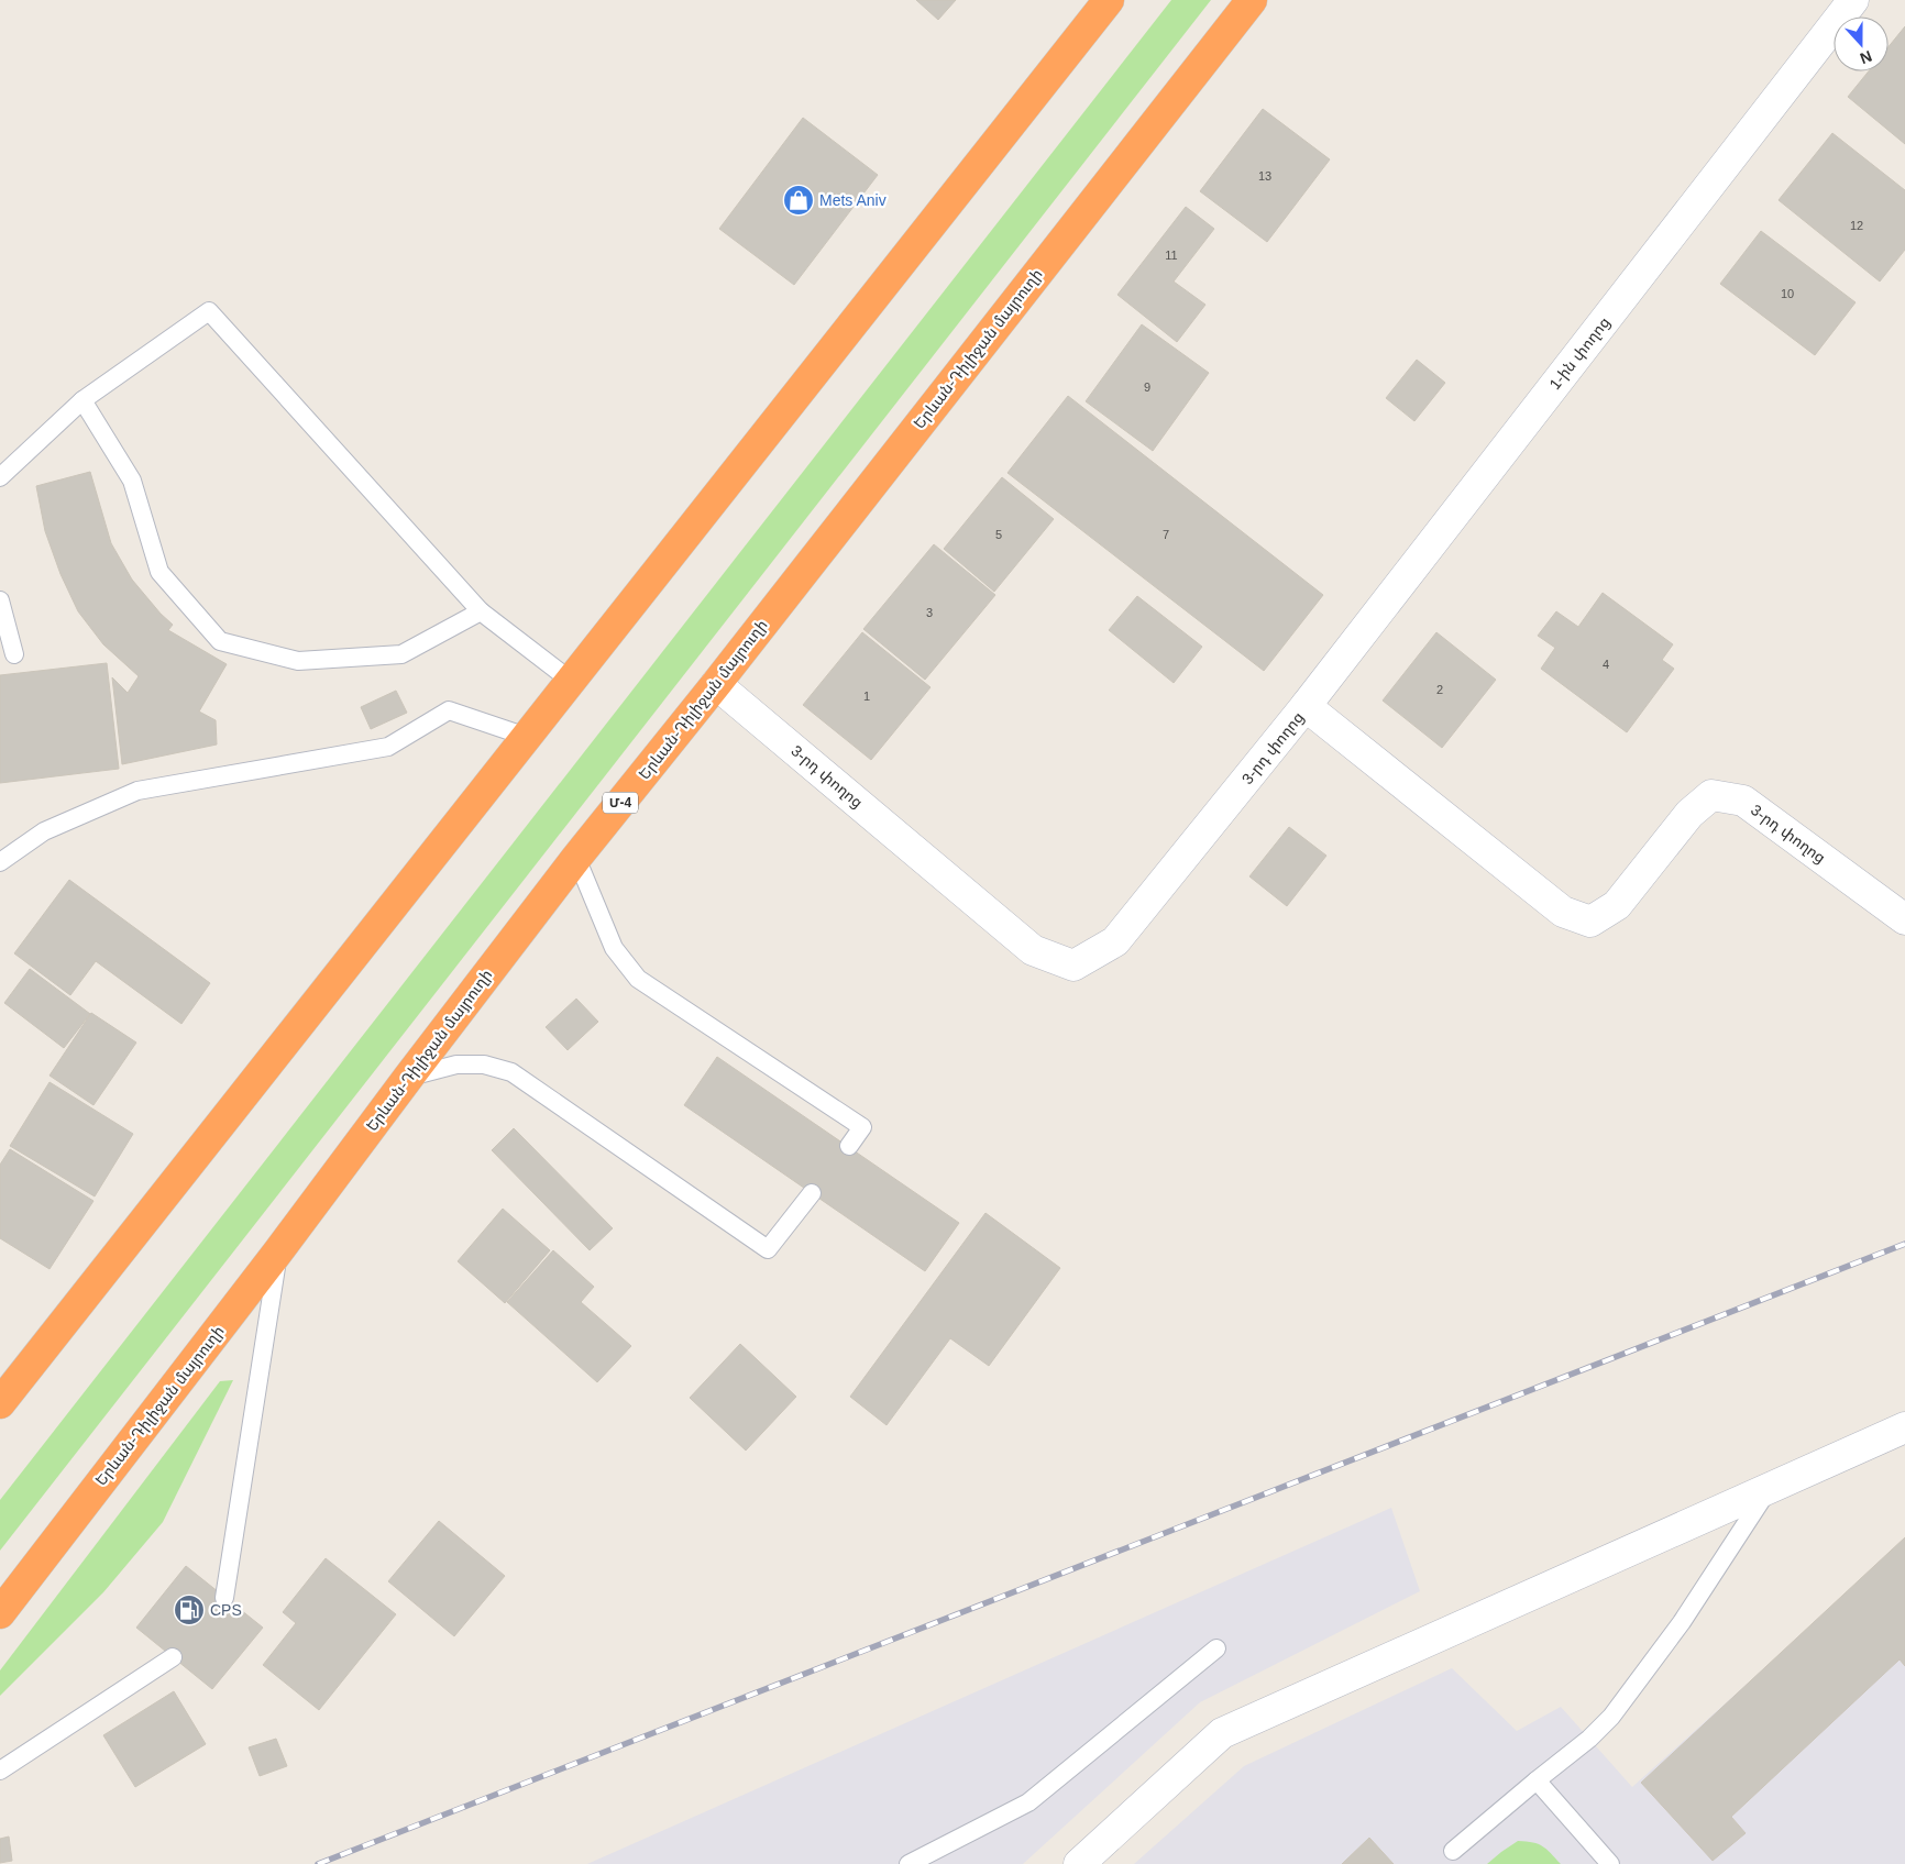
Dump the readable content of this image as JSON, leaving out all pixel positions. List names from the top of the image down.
{
  "streets": {
    "highway": ["Երևան-Դիլիջան մայրուղի", "Մ-4"],
    "street": ["1-ին փողոց", "3-րդ փողոց"]
  },
  "crossings": [
    ["Երևան-Դիլիջան մայրուղի", "3-րդ փողոց"],
    ["1-ին փողոց", "3-րդ փողոց"]
  ],
  "places": {
    "shop": ["Mets Aniv"],
    "fuel station": ["CPS"]
  },
  "house_numbers": [
    "13",
    "12",
    "11",
    "10",
    "9",
    "5",
    "7",
    "3",
    "4",
    "2",
    "1"
  ],
  "north": "bottom"
}
